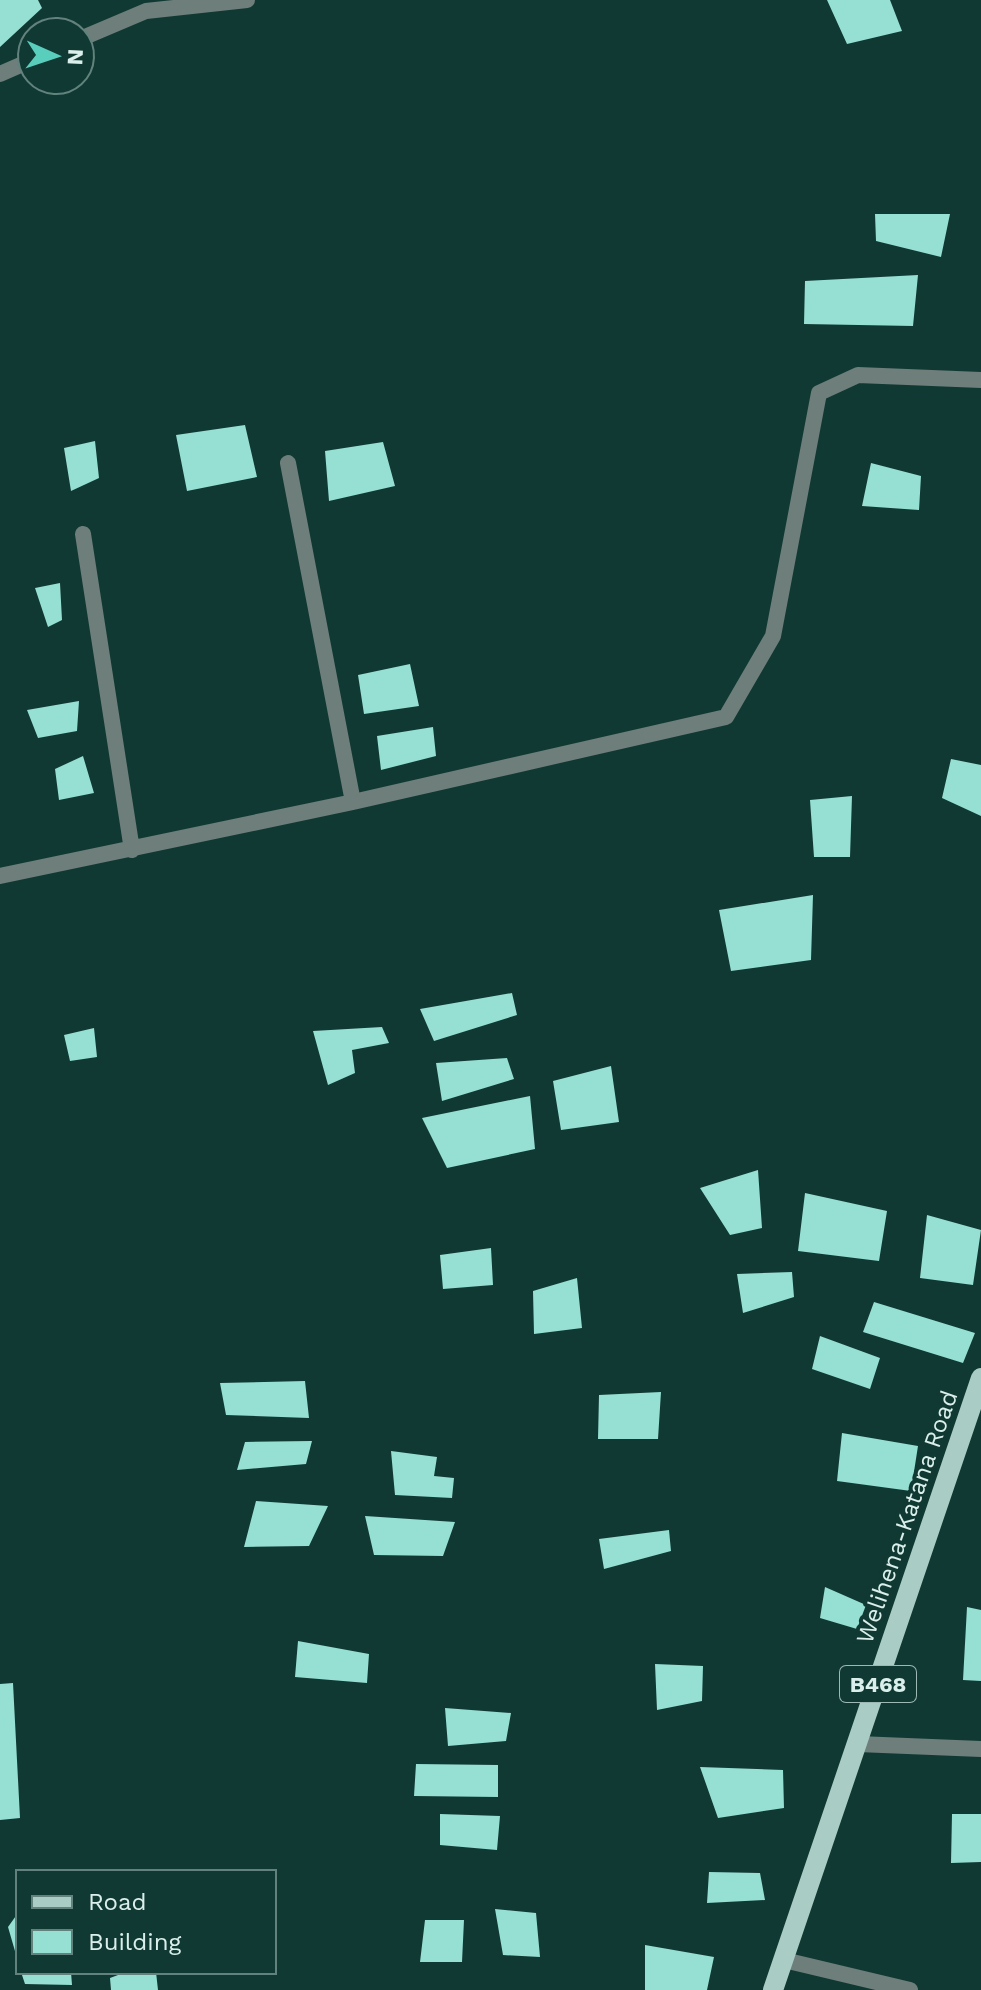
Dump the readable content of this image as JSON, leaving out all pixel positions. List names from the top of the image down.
{
  "streets": {
    "main road": ["Welihena-Katana Road", "B468"]
  },
  "legend": ["Road", "Building"],
  "north": "right"
}
